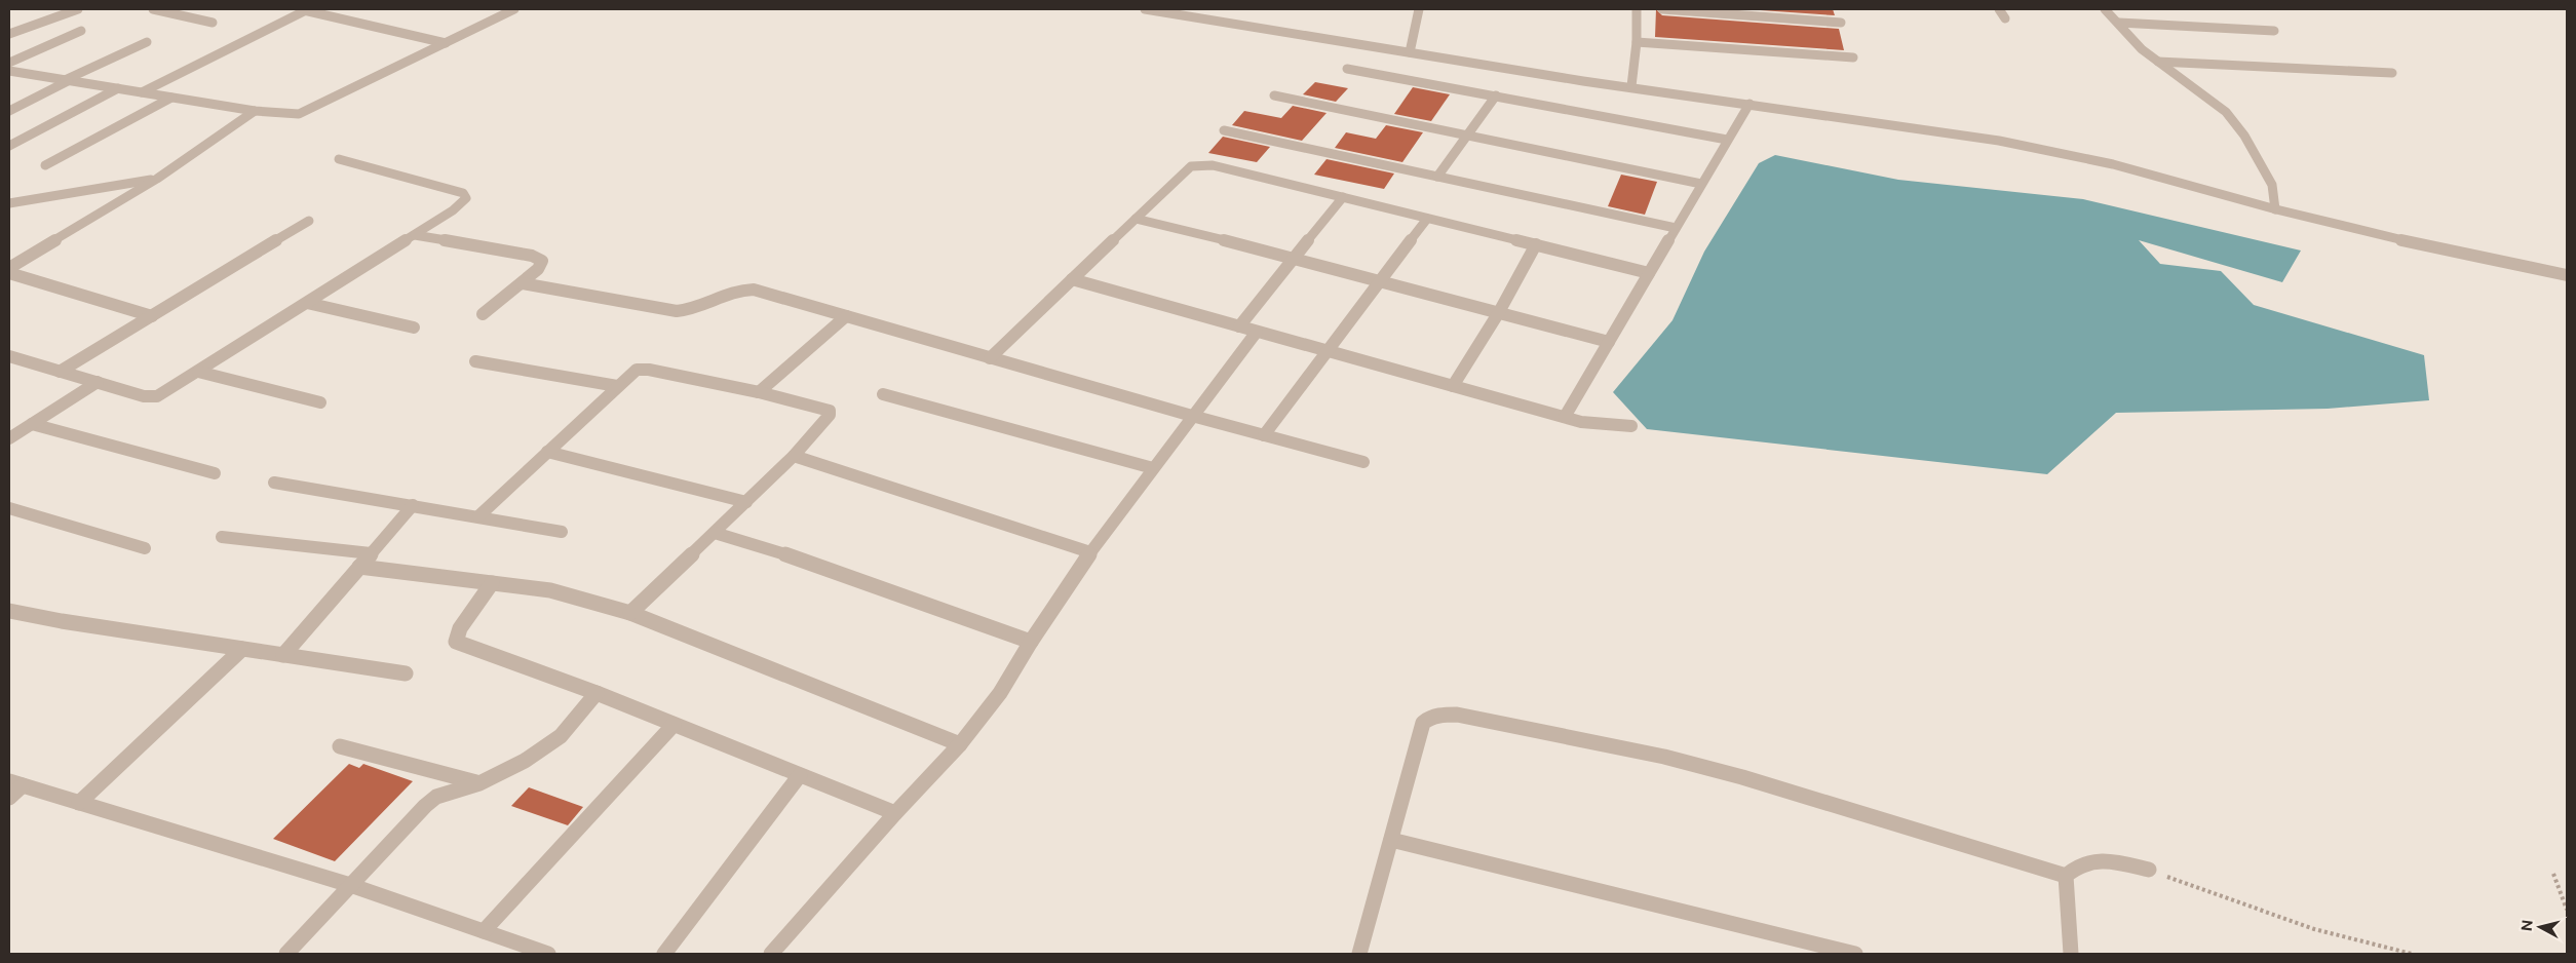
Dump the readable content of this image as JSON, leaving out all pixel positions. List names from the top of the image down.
{
  "north": "left"
}
